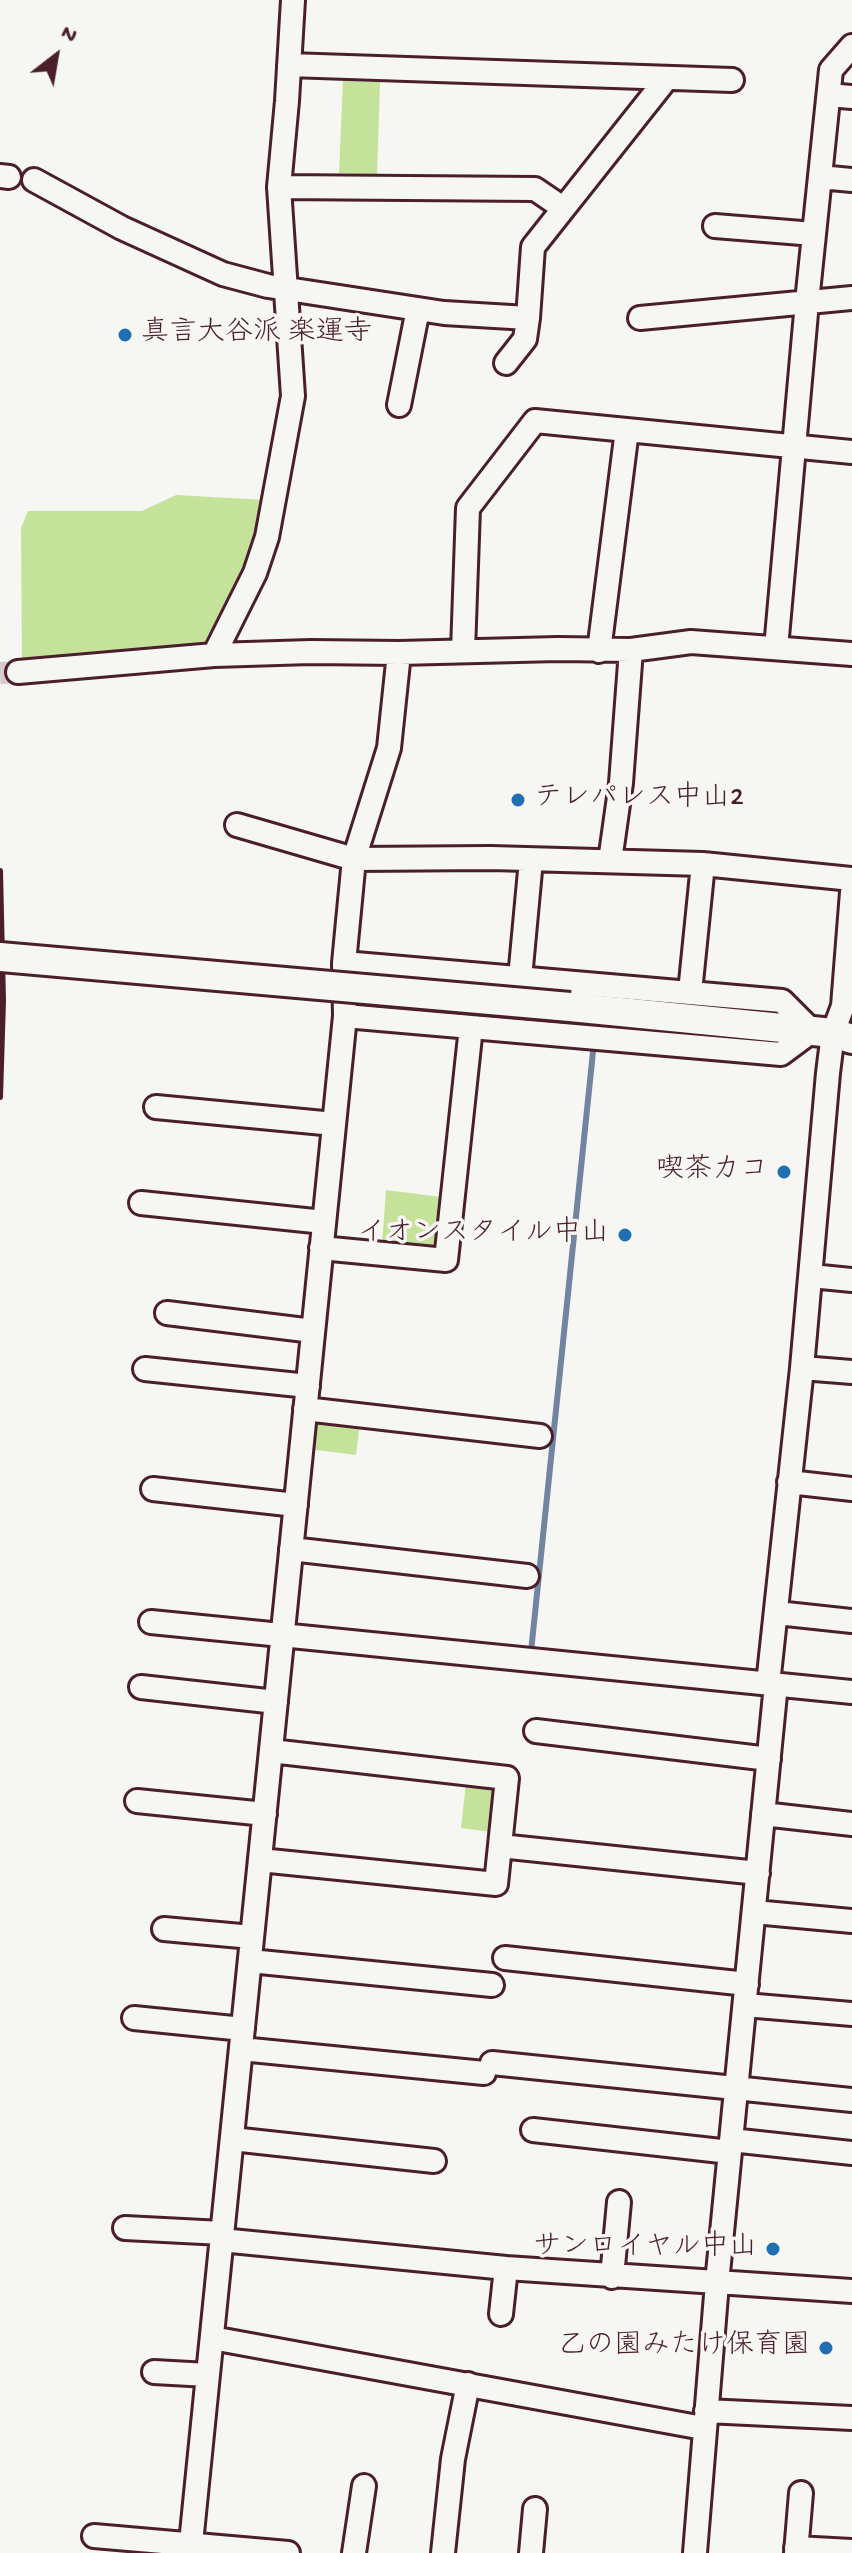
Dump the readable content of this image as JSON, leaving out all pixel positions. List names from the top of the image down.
{
  "places": [
    "真言大谷派 楽運寺",
    "テレパレス中山2",
    "喫茶カコ",
    "イオンスタイル中山",
    "サンロイヤル中山",
    "乙の園みたけ保育園"
  ],
  "north": "top right"
}
